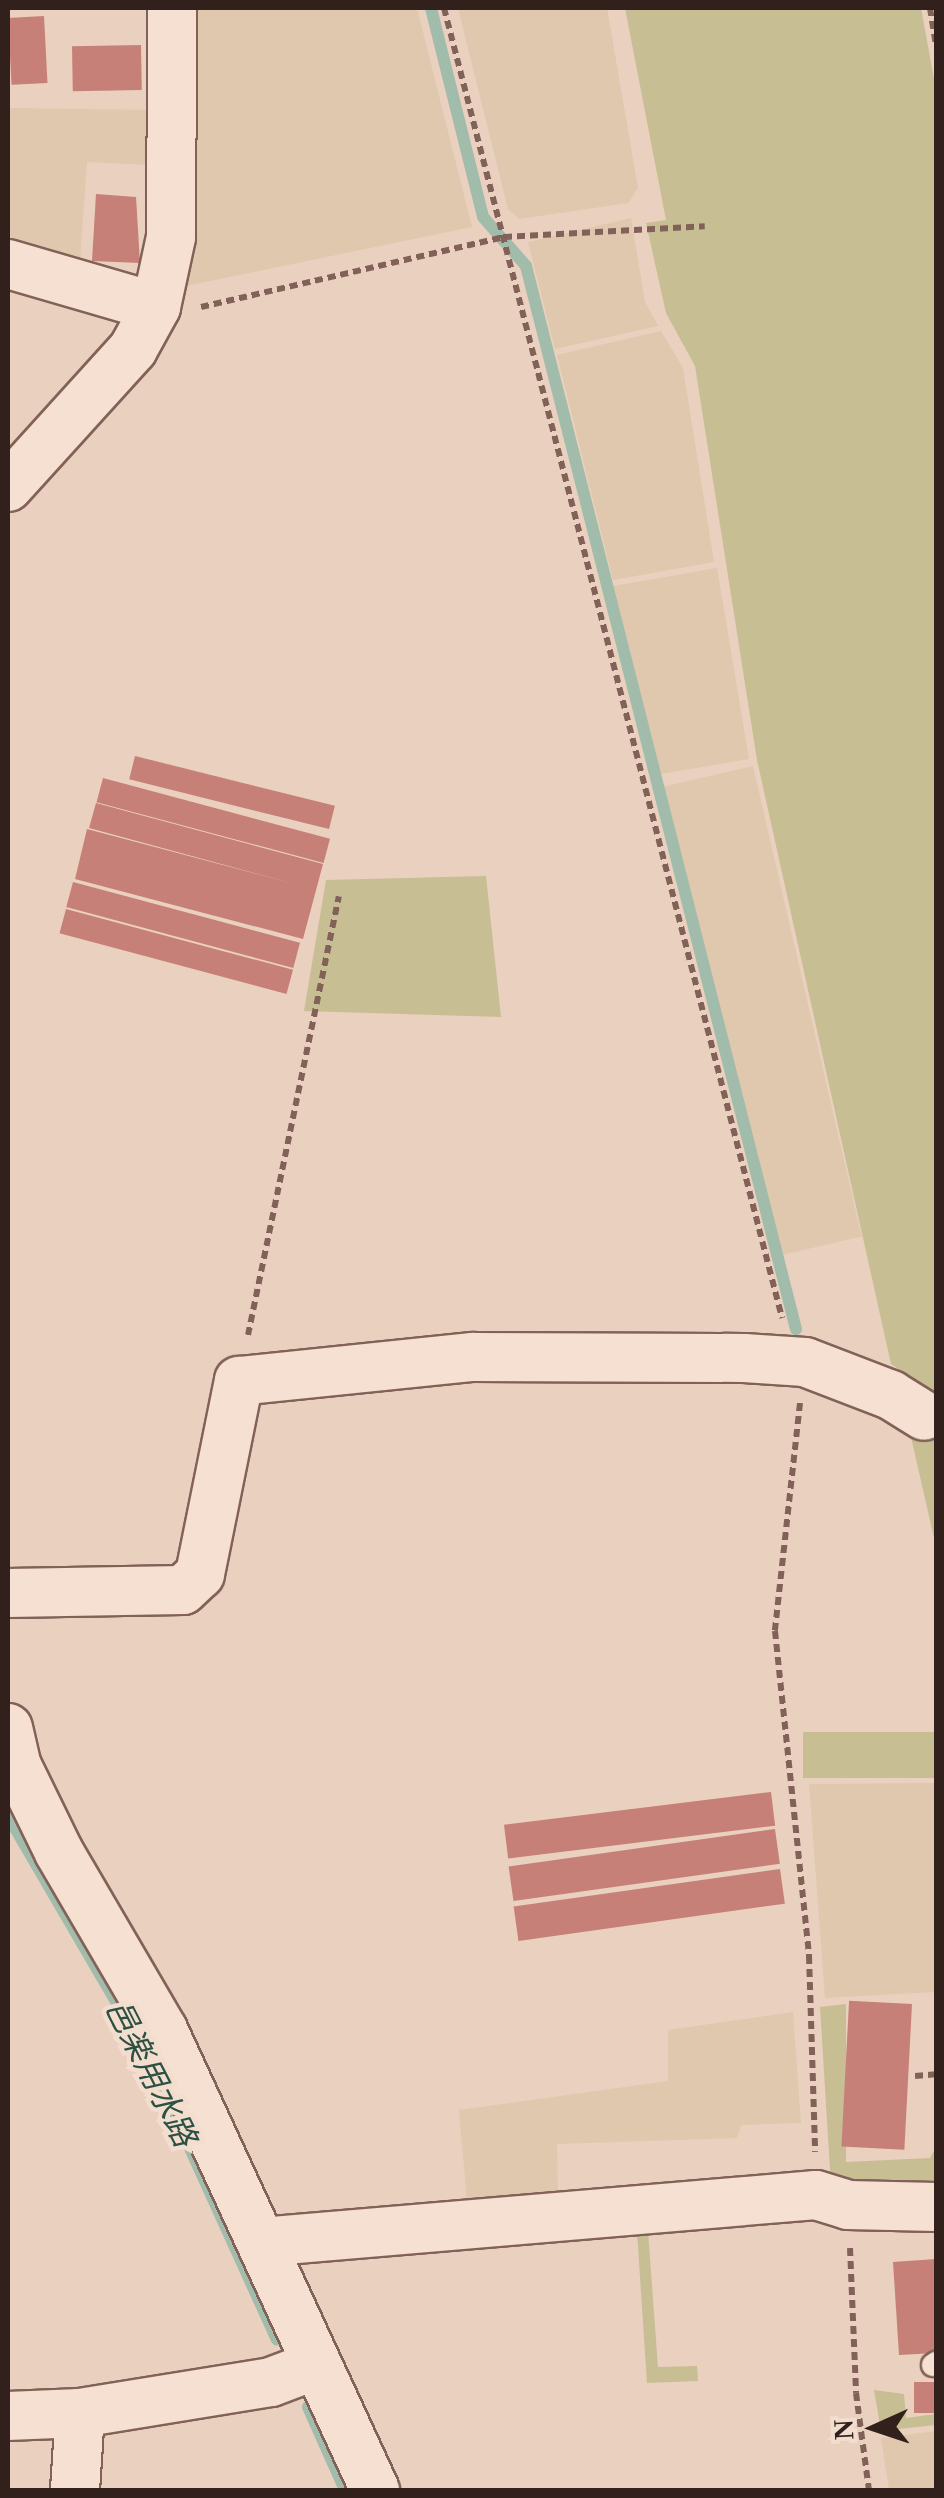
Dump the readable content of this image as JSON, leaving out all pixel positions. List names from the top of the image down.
{
  "water": ["邑楽用水路"],
  "north": "left"
}
